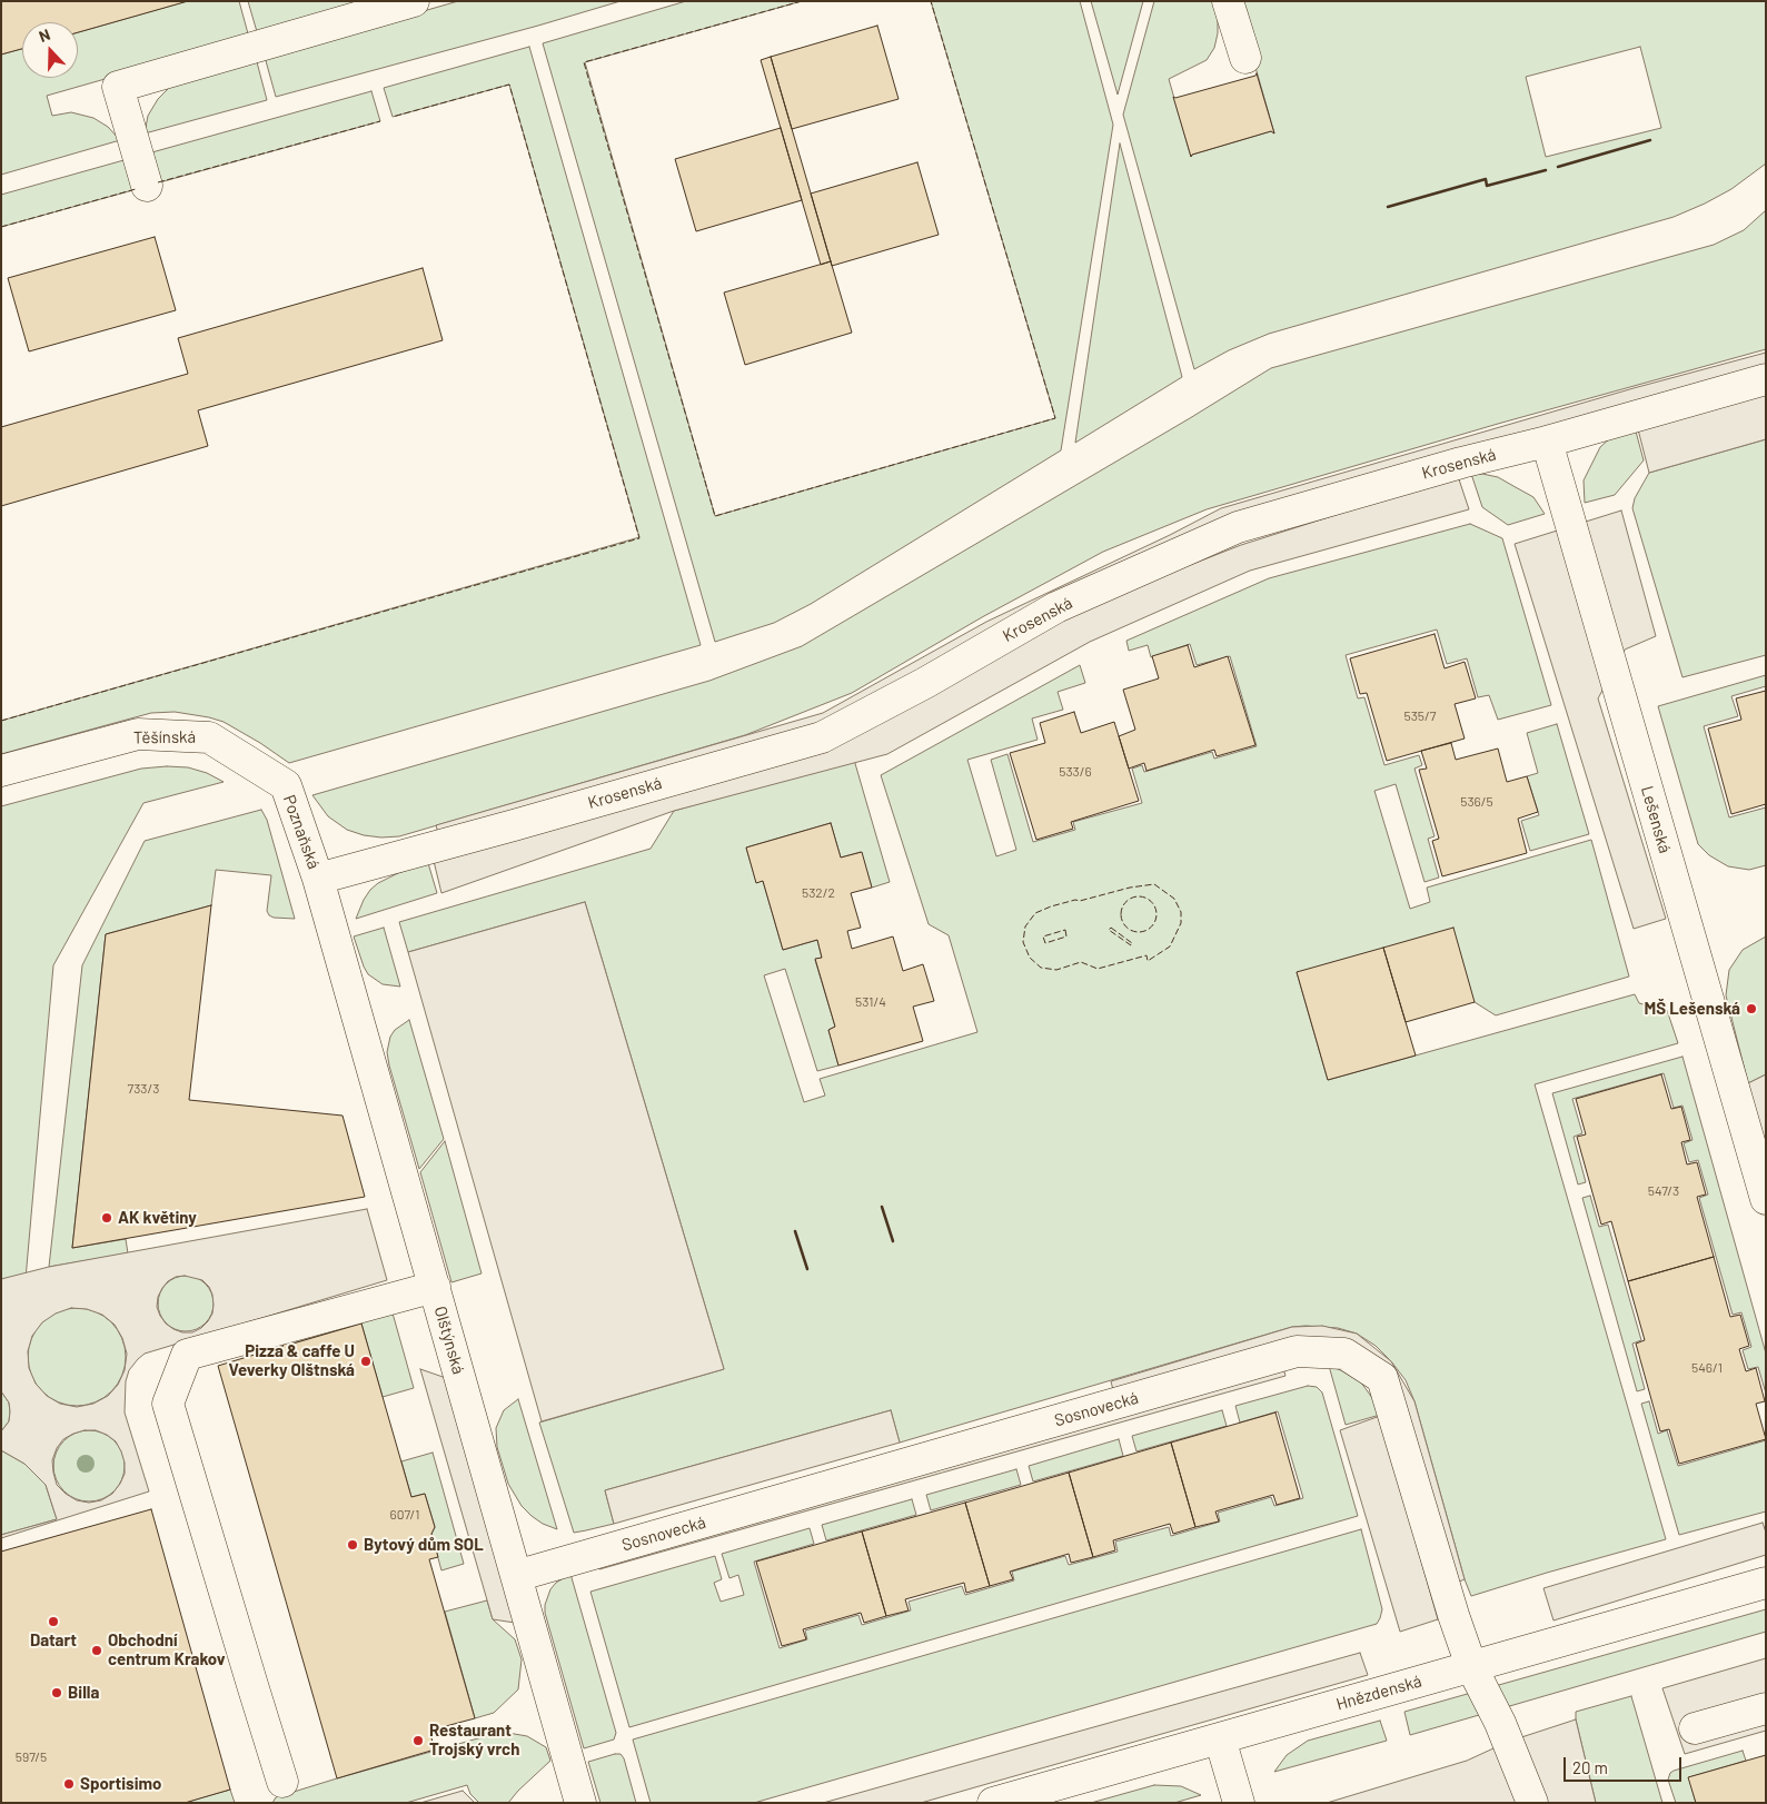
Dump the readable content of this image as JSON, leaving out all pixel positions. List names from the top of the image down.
{
  "streets": {
    "street": [
      "Krosenská",
      "Těšínská",
      "Lešenská",
      "Poznaňská",
      "Olštýnská",
      "Sosnovecká",
      "Hnězdenská"
    ]
  },
  "crossings": [
    ["Krosenská", "Lešenská"],
    ["Krosenská", "Poznaňská"],
    ["Krosenská", "Olštýnská"],
    ["Těšínská", "Poznaňská"],
    ["Poznaňská", "Olštýnská"],
    ["Olštýnská", "Sosnovecká"],
    ["Sosnovecká", "Hnězdenská"]
  ],
  "places": [
    "MŠ Lešenská",
    "AK květiny",
    "Pizza & caffe U Veverky Olštnská",
    "Bytový dům SOL",
    "Datart",
    "Obchodní centrum Krakov",
    "Billa",
    "Restaurant Trojský vrch",
    "Sportisimo"
  ],
  "house_numbers": [
    "535/7",
    "533/6",
    "536/5",
    "532/2",
    "531/4",
    "733/3",
    "547/3",
    "546/1",
    "607/1",
    "597/5"
  ],
  "scale_bar": "20 m",
  "north": "top"
}
